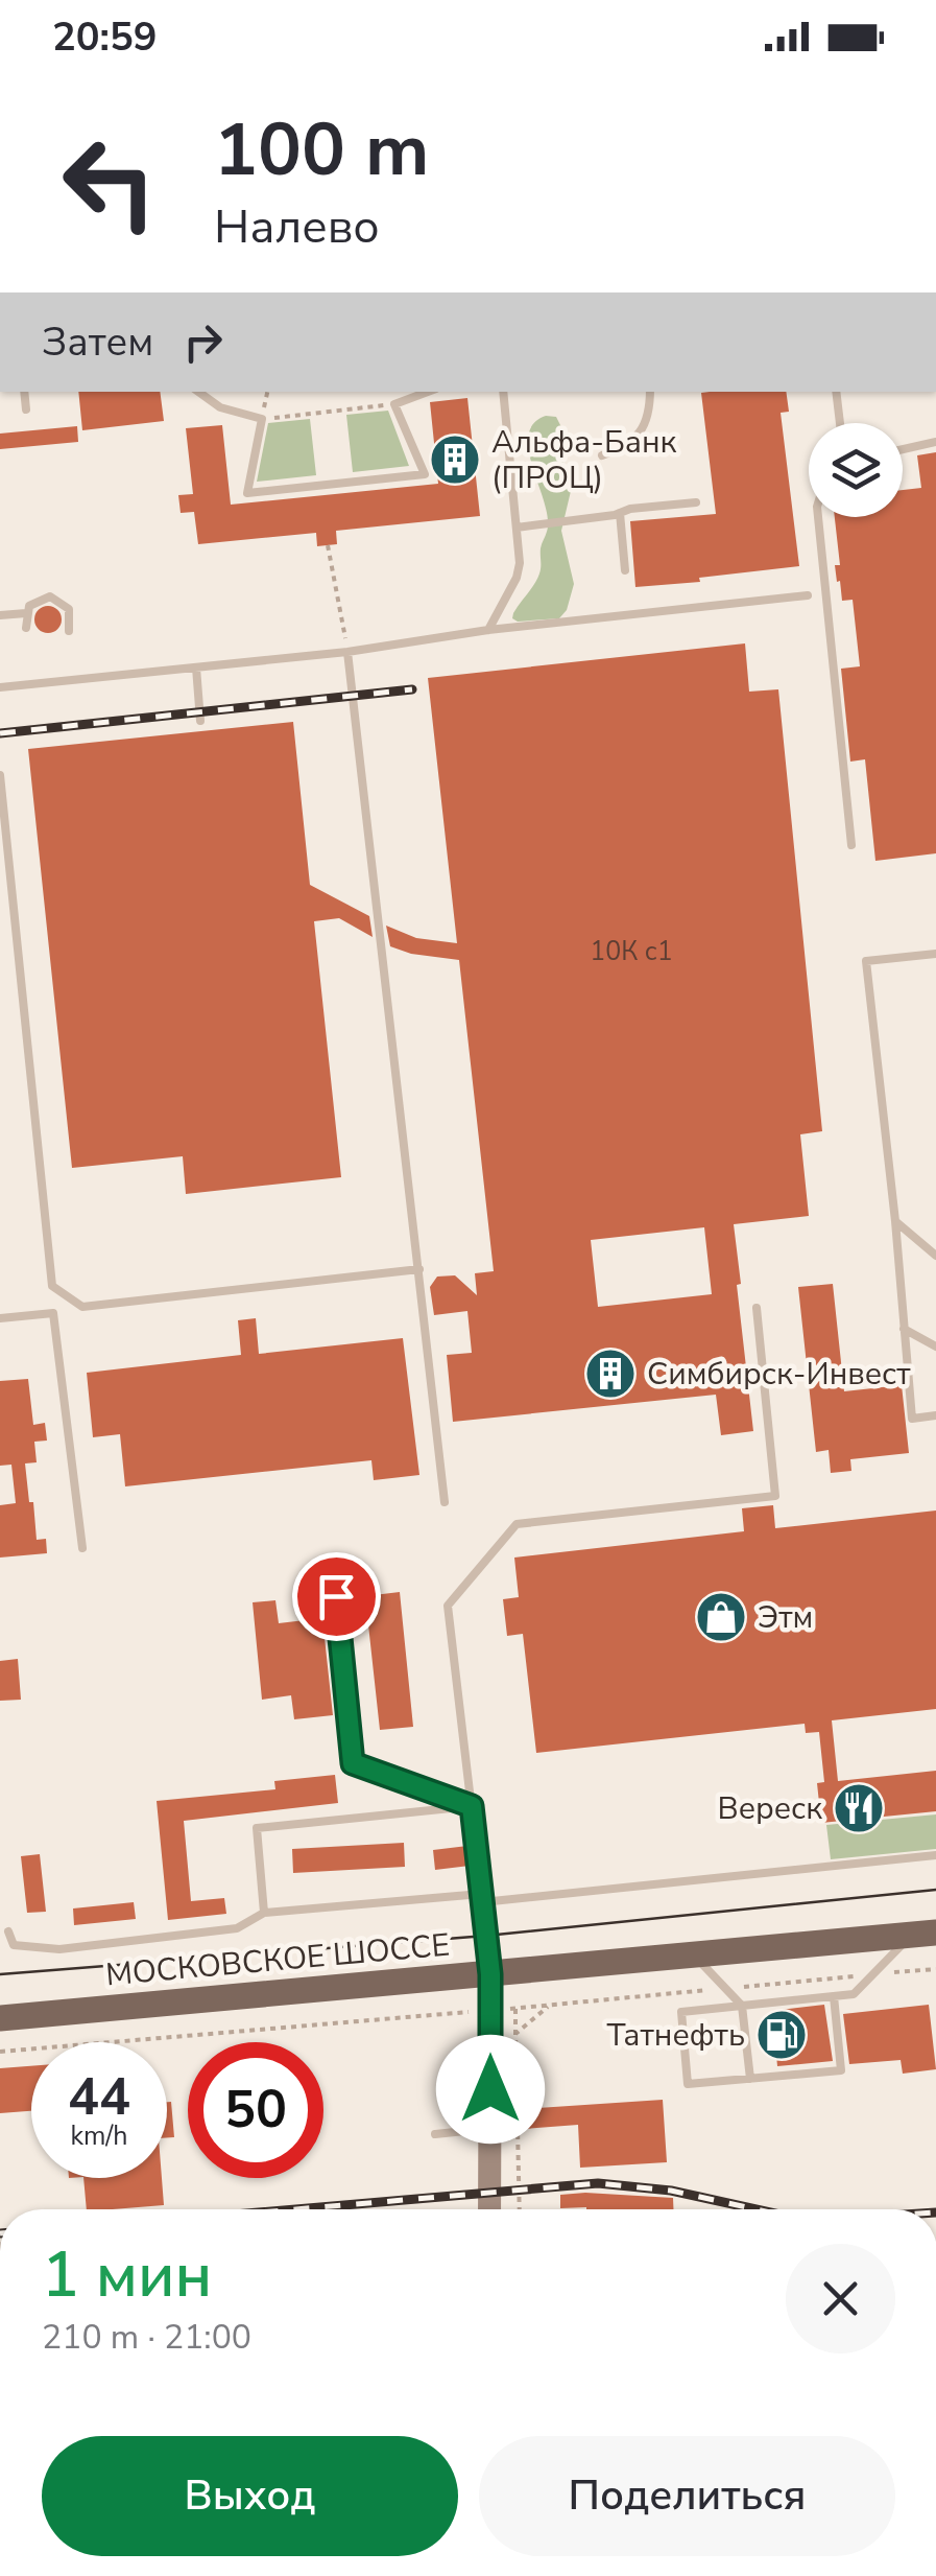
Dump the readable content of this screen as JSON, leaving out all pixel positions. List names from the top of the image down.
{
  "streets": {
    "main road": ["МОСКОВСКОЕ ШОССЕ"]
  },
  "places": {
    "building": ["Альфа-Банк (ПРОЦ)", "Симбирск-Инвест"],
    "shop": ["Этм"],
    "restaurant": ["Вереск"],
    "fuel station": ["Татнефть"]
  },
  "house_numbers": ["10К с1"],
  "page": {
    "status": "20:59",
    "turn": ["100 m", "Налево"],
    "then": "Затем",
    "speed": "44 km/h",
    "limit": "50",
    "heading": ["1 мин", "210 m · 21:00"],
    "buttons": ["Выход", "Поделиться"]
  }
}
